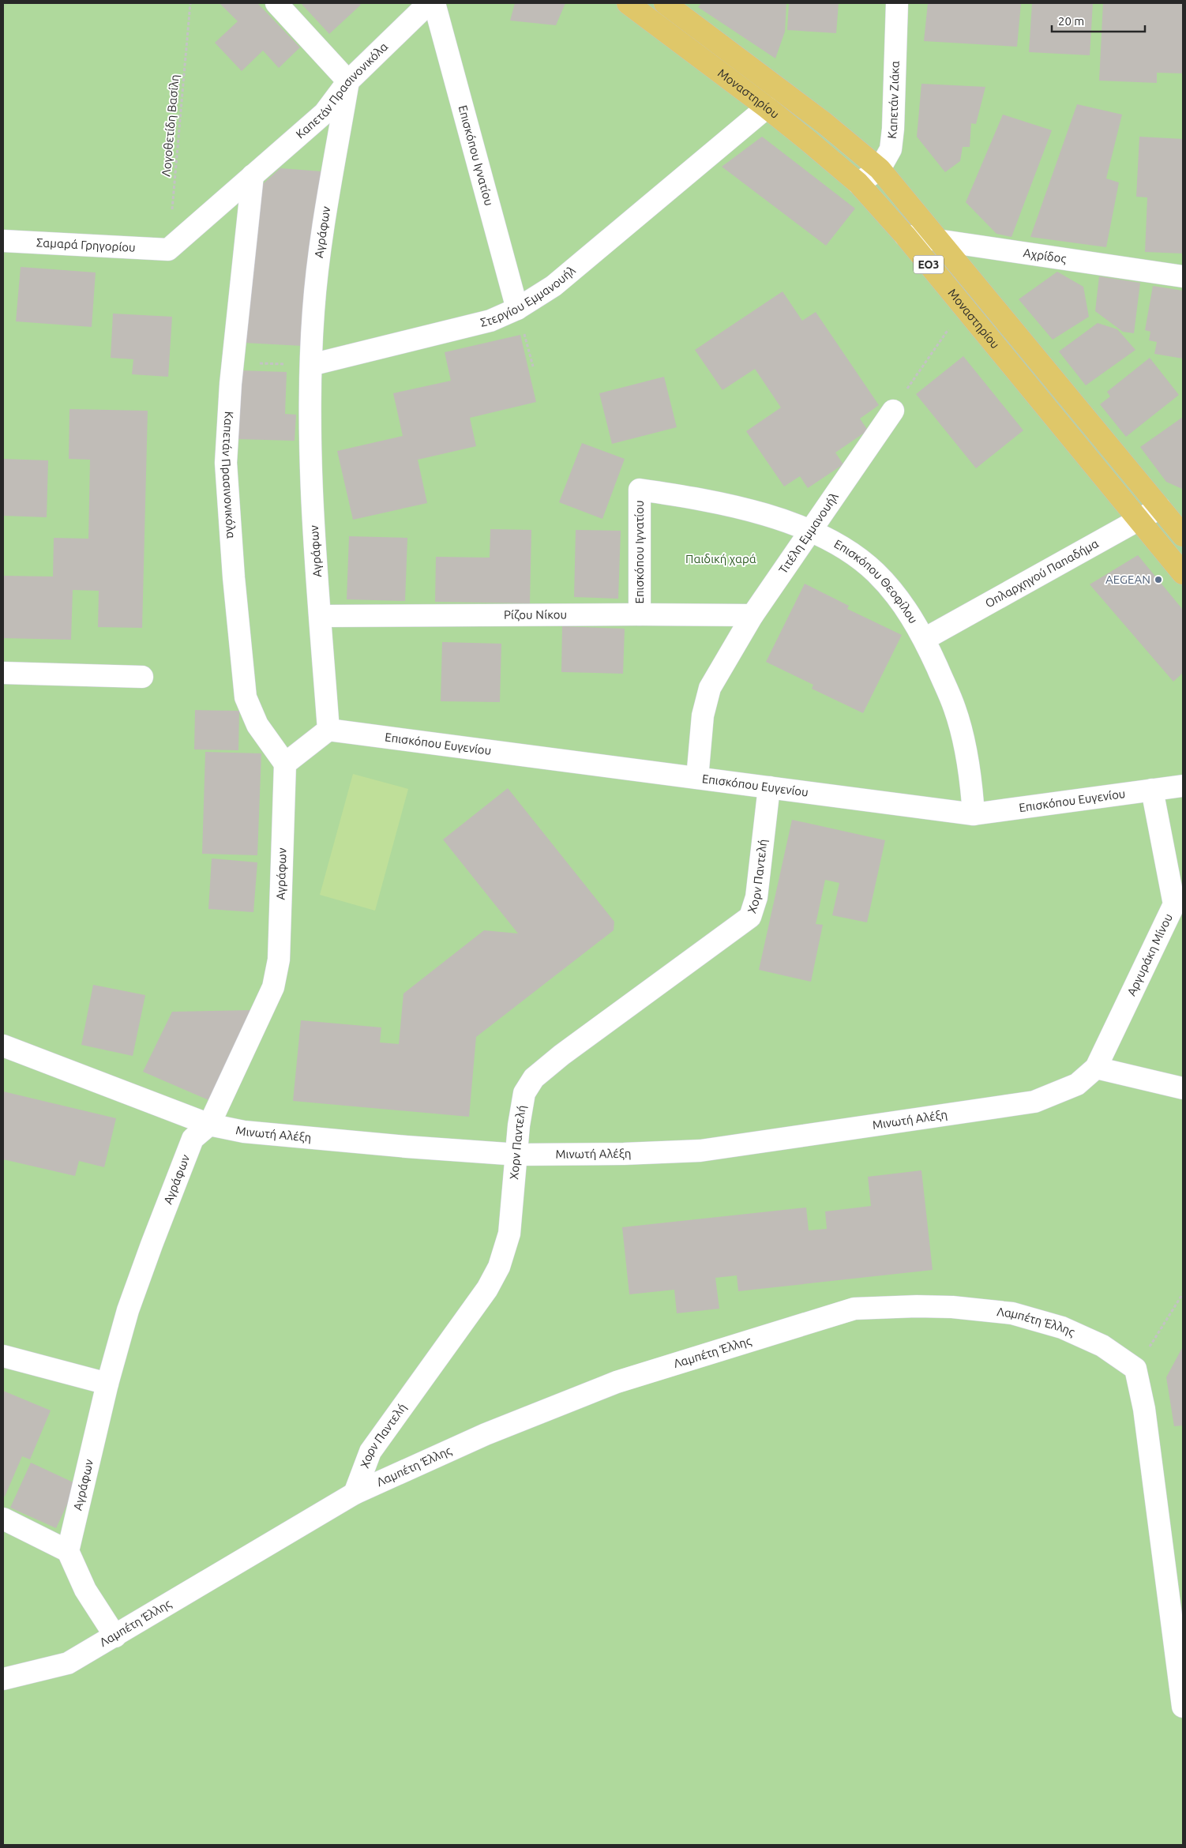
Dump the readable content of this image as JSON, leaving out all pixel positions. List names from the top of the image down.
{
  "streets": {
    "main road": ["Μοναστηρίου", "ΕΟ3"],
    "street": [
      "Καπετάν Πρασινονικόλα",
      "Καπετάν Ζιάκα",
      "Επισκόπου Ιγνατίου",
      "Αγράφων",
      "Σαμαρά Γρηγορίου",
      "Αχρίδος",
      "Στεργίου Εμμανουήλ",
      "Τιτέλη Εμμανουήλ",
      "Οπλαρχηγού Παπαδήμα",
      "Επισκόπου Θεοφίλου",
      "Ρίζου Νίκου",
      "Επισκόπου Ευγενίου",
      "Χορν Παντελή",
      "Αργυράκη Μίνου",
      "Μινωτή Αλέξη",
      "Λαμπέτη Έλλης"
    ],
    "path": ["Λογοθετίδη Βασίλη"]
  },
  "crossings": [
    ["Καπετάν Πρασινονικόλα", "Λογοθετίδη Βασίλη"],
    ["Καπετάν Πρασινονικόλα", "Αγράφων"],
    ["Καπετάν Πρασινονικόλα", "Σαμαρά Γρηγορίου"],
    ["Μοναστηρίου", "Καπετάν Ζιάκα"],
    ["Μοναστηρίου", "Αχρίδος"],
    ["Μοναστηρίου", "Στεργίου Εμμανουήλ"],
    ["Μοναστηρίου", "Οπλαρχηγού Παπαδήμα"],
    ["Λογοθετίδη Βασίλη", "Σαμαρά Γρηγορίου"],
    ["Επισκόπου Ιγνατίου", "Στεργίου Εμμανουήλ"],
    ["Επισκόπου Ιγνατίου", "Επισκόπου Θεοφίλου"],
    ["Επισκόπου Ιγνατίου", "Ρίζου Νίκου"],
    ["Αγράφων", "Στεργίου Εμμανουήλ"],
    ["Αγράφων", "Ρίζου Νίκου"],
    ["Αγράφων", "Επισκόπου Ευγενίου"],
    ["Αγράφων", "Μινωτή Αλέξη"],
    ["Τιτέλη Εμμανουήλ", "Επισκόπου Θεοφίλου"],
    ["Τιτέλη Εμμανουήλ", "Ρίζου Νίκου"],
    ["Τιτέλη Εμμανουήλ", "Επισκόπου Ευγενίου"],
    ["Οπλαρχηγού Παπαδήμα", "Επισκόπου Θεοφίλου"],
    ["Επισκόπου Θεοφίλου", "Επισκόπου Ευγενίου"],
    ["Επισκόπου Ευγενίου", "Χορν Παντελή"],
    ["Επισκόπου Ευγενίου", "Αργυράκη Μίνου"],
    ["Χορν Παντελή", "Μινωτή Αλέξη"],
    ["Χορν Παντελή", "Λαμπέτη Έλλης"],
    ["Αργυράκη Μίνου", "Μινωτή Αλέξη"]
  ],
  "parks": ["Παιδική χαρά"],
  "places": ["AEGEAN"],
  "scale_bar": "20 m"
}
